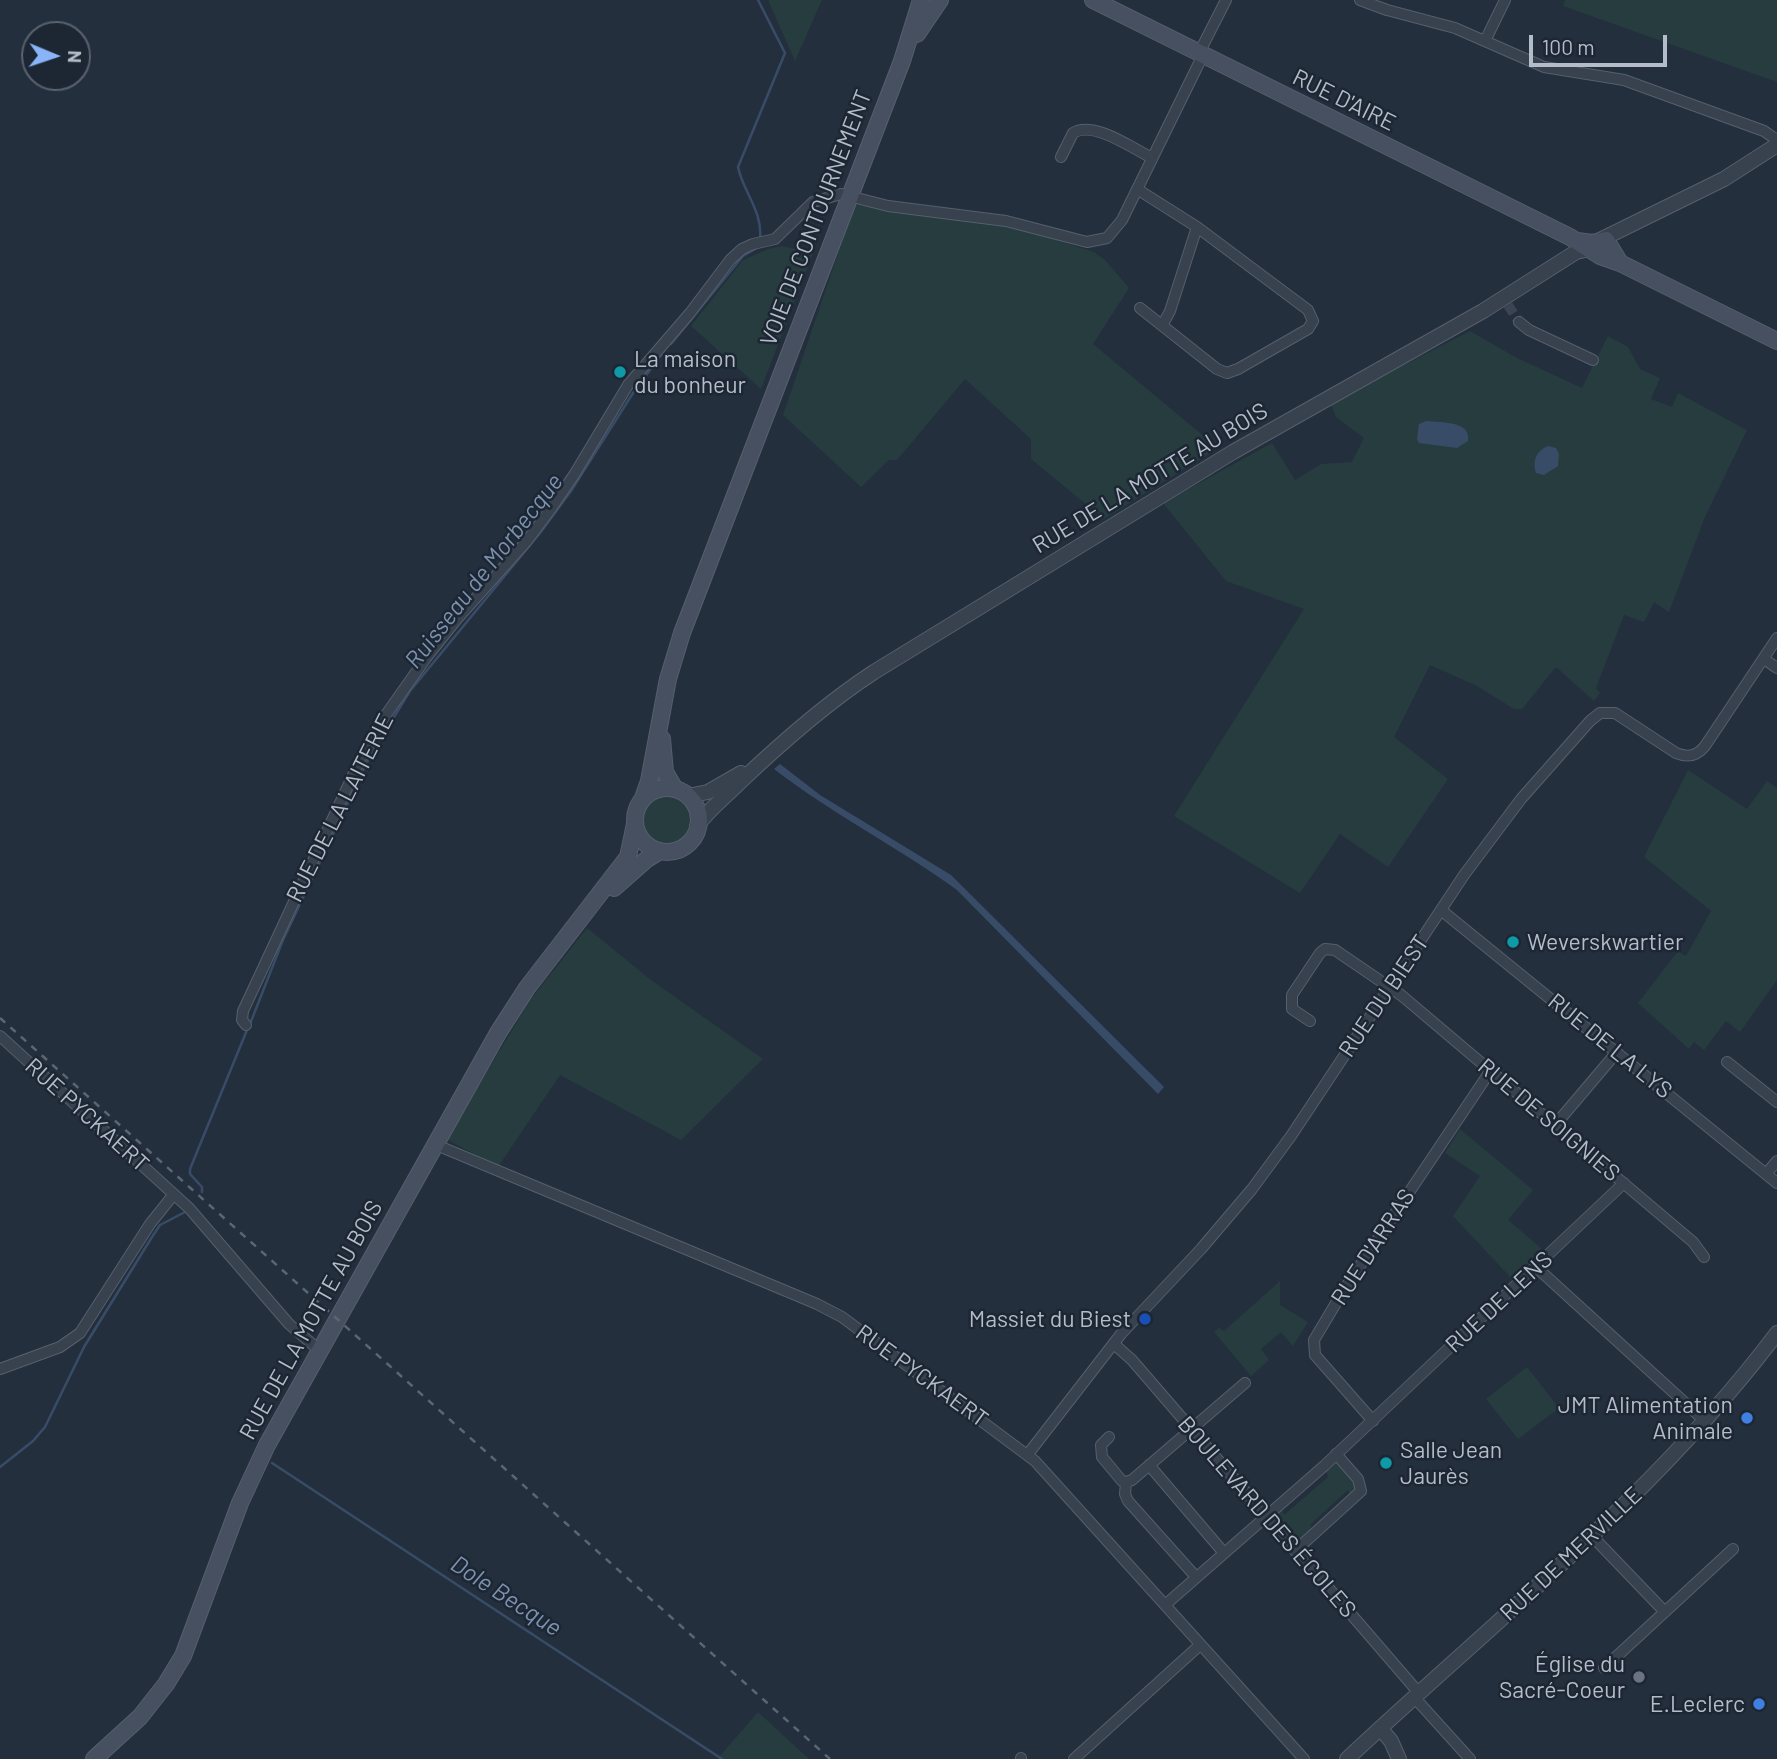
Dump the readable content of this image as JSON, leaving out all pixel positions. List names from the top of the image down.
{
  "streets": {
    "main road": ["RUE D'AIRE", "VOIE DE CONTOURNEMENT", "RUE DE LA MOTTE AU BOIS"],
    "street": [
      "RUE DE LA LAITERIE",
      "RUE DU BIEST",
      "RUE DE LA LYS",
      "RUE PYCKAERT",
      "RUE DE SOIGNIES",
      "RUE D'ARRAS",
      "RUE DE LENS",
      "BOULEVARD DES ÉCOLES",
      "RUE DE MERVILLE"
    ]
  },
  "crossings": [
    ["RUE D'AIRE", "RUE DE LA MOTTE AU BOIS"],
    ["RUE D'AIRE", "RUE DE LA LAITERIE"],
    ["VOIE DE CONTOURNEMENT", "RUE DE LA LAITERIE"],
    ["RUE DE LA MOTTE AU BOIS", "RUE PYCKAERT"],
    ["RUE DU BIEST", "RUE DE LA LYS"],
    ["RUE DU BIEST", "RUE PYCKAERT"],
    ["RUE DU BIEST", "RUE DE SOIGNIES"],
    ["RUE DU BIEST", "BOULEVARD DES ÉCOLES"],
    ["RUE PYCKAERT", "RUE DE LENS"],
    ["RUE DE SOIGNIES", "RUE D'ARRAS"],
    ["RUE DE SOIGNIES", "RUE DE LENS"],
    ["RUE D'ARRAS", "RUE DE LENS"],
    ["RUE DE LENS", "BOULEVARD DES ÉCOLES"],
    ["BOULEVARD DES ÉCOLES", "RUE DE MERVILLE"]
  ],
  "water": ["Ruisseau de Morbecque", "Dole Becque"],
  "places": [
    "La maison du bonheur",
    "Weverskwartier",
    "Massiet du Biest",
    "JMT Alimentation Animale",
    "Salle Jean Jaurès",
    "Église du Sacré-Coeur",
    "E.Leclerc"
  ],
  "scale_bar": "100 m",
  "north": "right"
}
